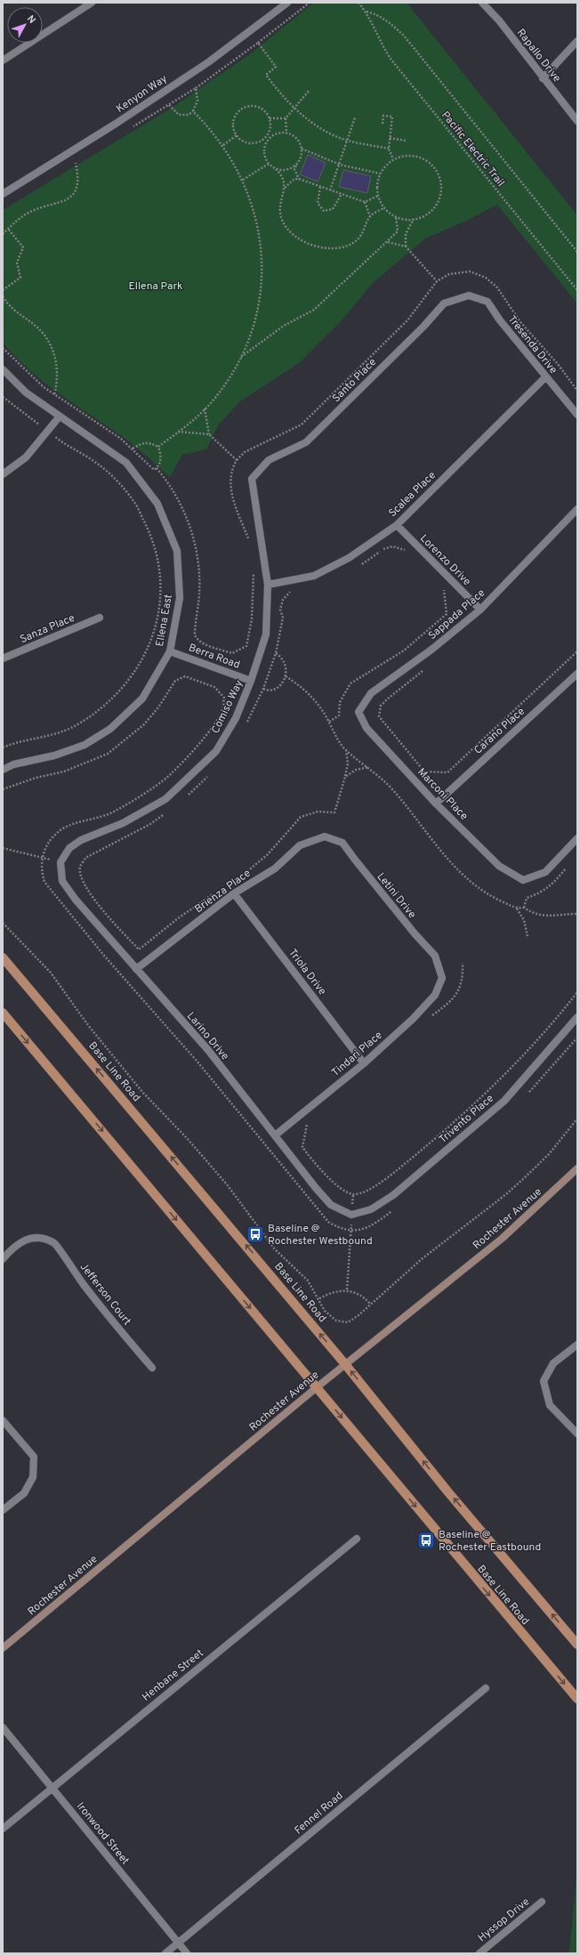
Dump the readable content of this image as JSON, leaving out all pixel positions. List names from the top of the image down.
{
  "streets": {
    "main road": ["Base Line Road", "Rochester Avenue"],
    "street": [
      "Rapallo Drive",
      "Kenyon Way",
      "Tresenda Drive",
      "Santo Place",
      "Scalea Place",
      "Lorenzo Drive",
      "Sappada Place",
      "Ellena East",
      "Sanza Place",
      "Berra Road",
      "Comiso Way",
      "Carano Place",
      "Marconi Place",
      "Brienza Place",
      "Letini Drive",
      "Triola Drive",
      "Larino Drive",
      "Tindari Place",
      "Trivento Place",
      "Jefferson Court",
      "Henbane Street",
      "Fennel Road",
      "Ironwood Street",
      "Hyssop Drive"
    ],
    "path": ["Pacific Electric Trail"]
  },
  "crossings": [
    ["Tresenda Drive", "Santo Place"],
    ["Tresenda Drive", "Scalea Place"],
    ["Santo Place", "Comiso Way"],
    ["Scalea Place", "Lorenzo Drive"],
    ["Scalea Place", "Comiso Way"],
    ["Lorenzo Drive", "Sappada Place"],
    ["Sappada Place", "Marconi Place"],
    ["Ellena East", "Berra Road"],
    ["Berra Road", "Comiso Way"],
    ["Comiso Way", "Larino Drive"],
    ["Carano Place", "Marconi Place"],
    ["Brienza Place", "Letini Drive"],
    ["Brienza Place", "Triola Drive"],
    ["Brienza Place", "Larino Drive"],
    ["Letini Drive", "Tindari Place"],
    ["Triola Drive", "Tindari Place"],
    ["Larino Drive", "Tindari Place"],
    ["Larino Drive", "Trivento Place"],
    ["Base Line Road", "Rochester Avenue"],
    ["Henbane Street", "Ironwood Street"],
    ["Fennel Road", "Ironwood Street"]
  ],
  "parks": ["Ellena Park"],
  "places": {
    "bus stop": ["Baseline @ Rochester Westbound", "Baseline @ Rochester Eastbound"]
  },
  "north": "top right"
}
